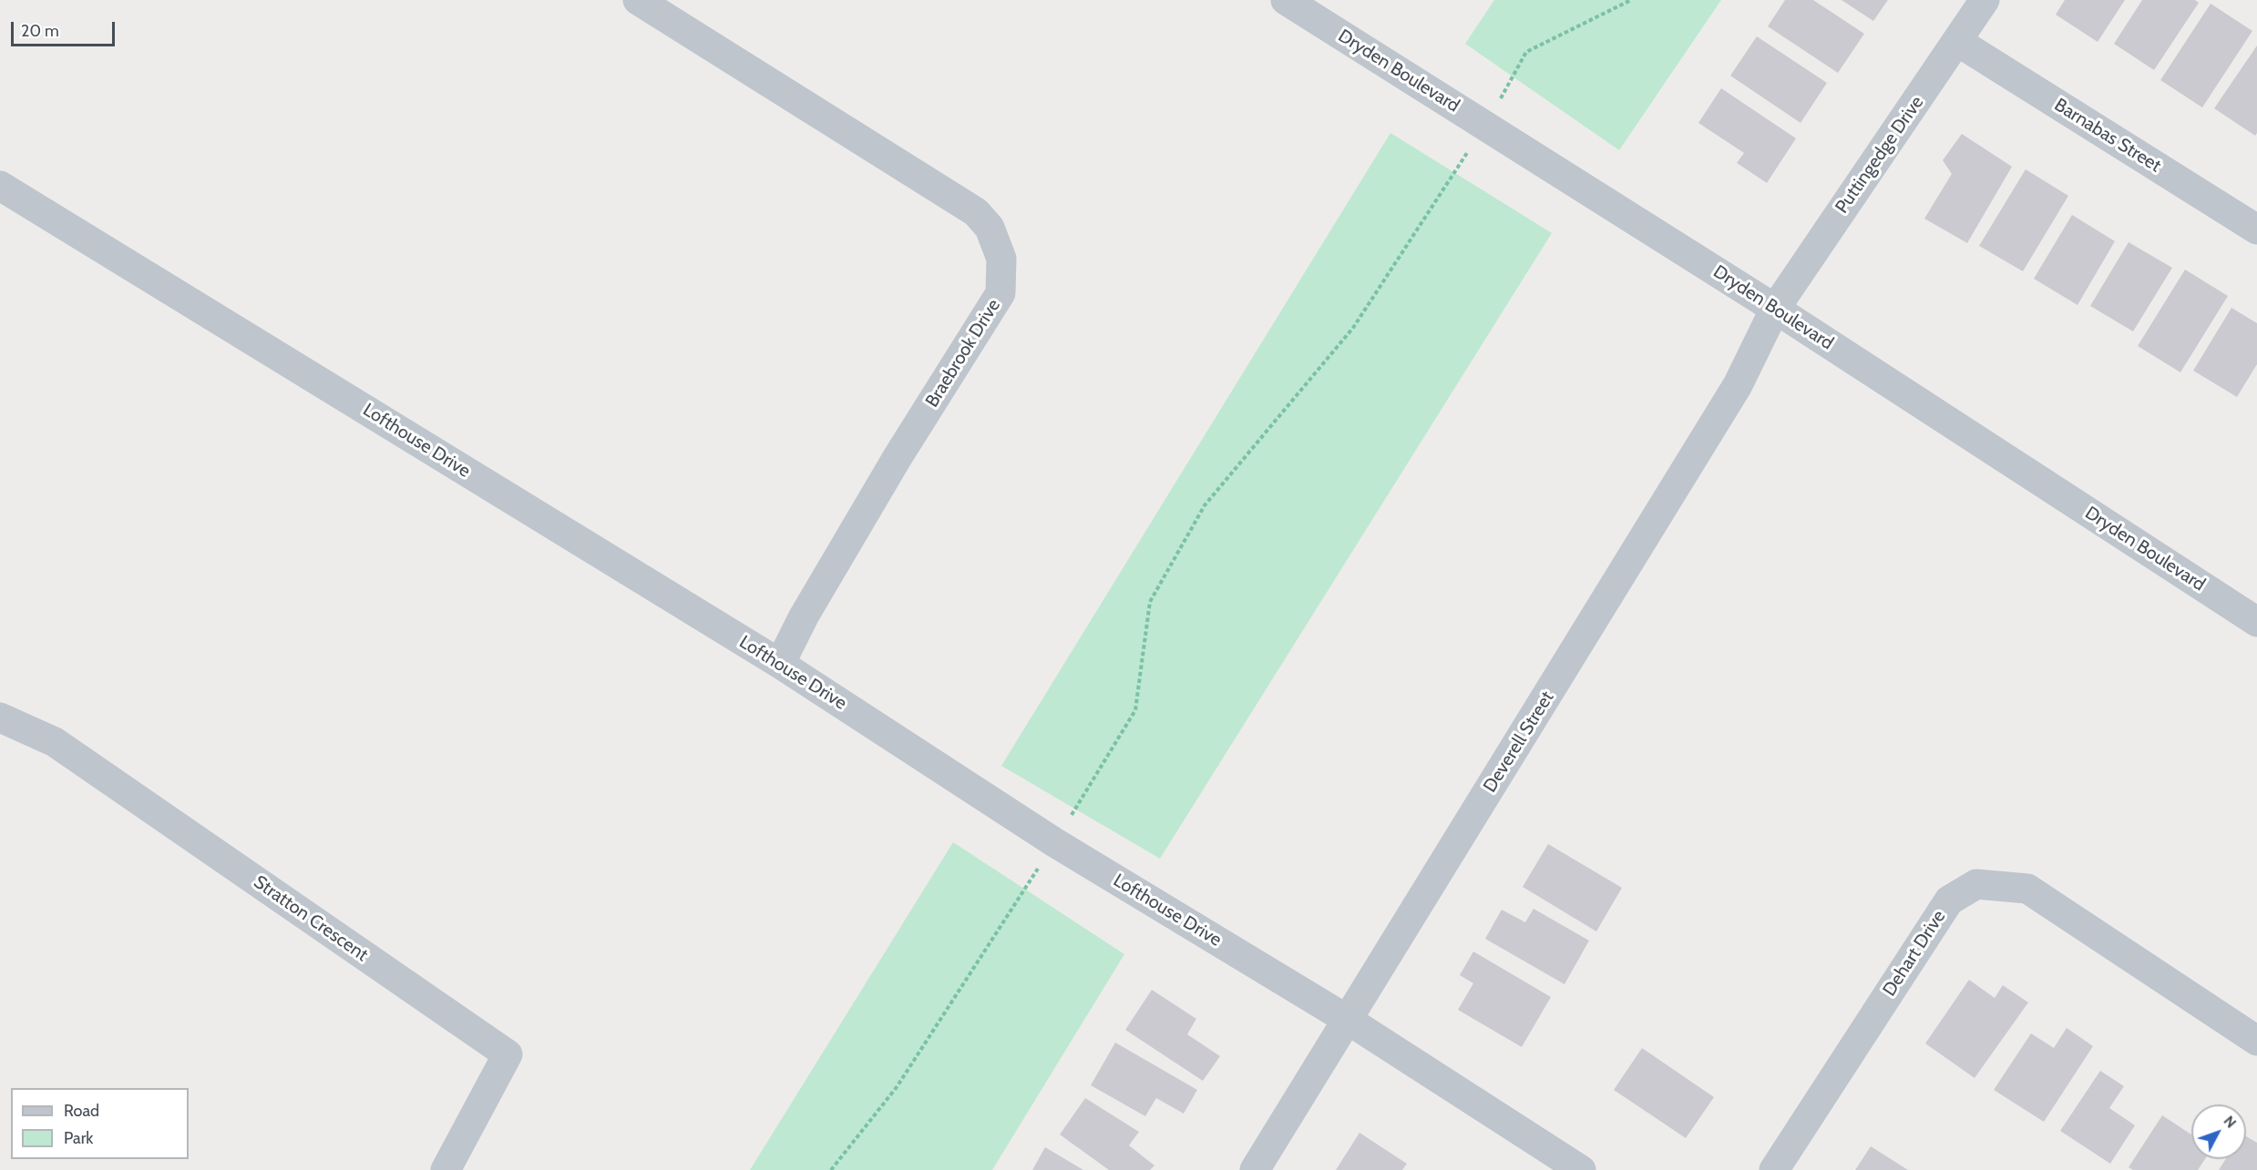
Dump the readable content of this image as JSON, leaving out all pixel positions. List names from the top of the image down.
{
  "streets": {
    "street": [
      "Dryden Boulevard",
      "Barnabas Street",
      "Puttingedge Drive",
      "Braebrook Drive",
      "Lofthouse Drive",
      "Deverell Street",
      "Stratton Crescent",
      "Dehart Drive"
    ]
  },
  "crossings": [
    ["Dryden Boulevard", "Puttingedge Drive"],
    ["Dryden Boulevard", "Deverell Street"],
    ["Barnabas Street", "Puttingedge Drive"],
    ["Puttingedge Drive", "Deverell Street"],
    ["Braebrook Drive", "Lofthouse Drive"],
    ["Lofthouse Drive", "Deverell Street"]
  ],
  "legend": ["Road", "Park"],
  "scale_bar": "20 m",
  "north": "top right"
}
